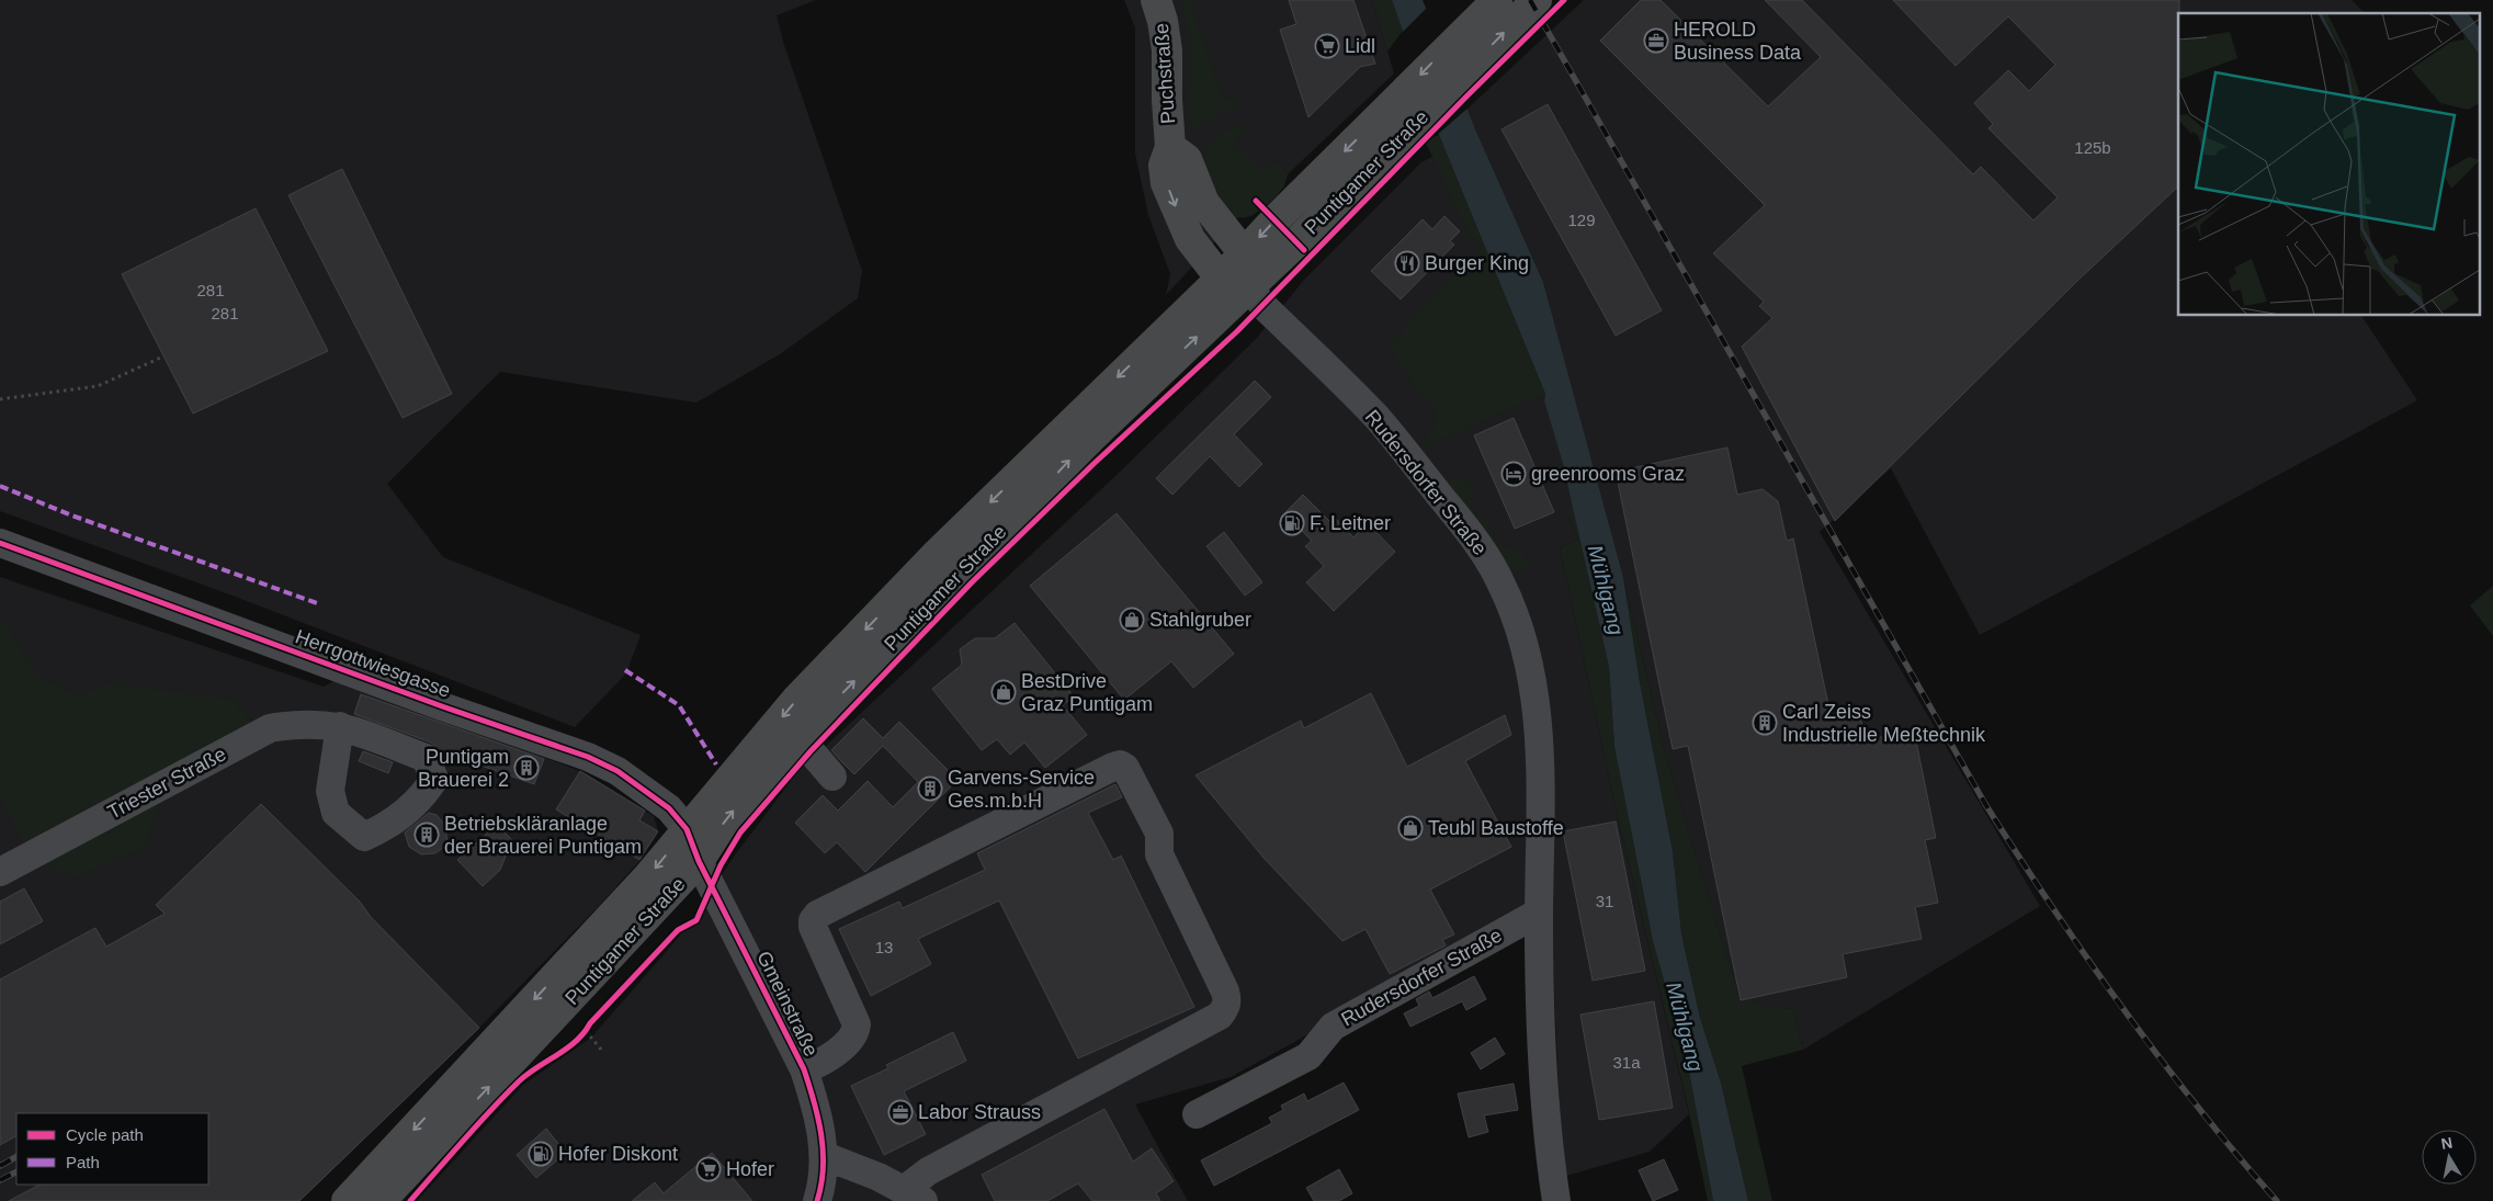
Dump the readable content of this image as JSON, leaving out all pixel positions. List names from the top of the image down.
{
  "streets": {
    "main road": ["Puchstraße", "Puntigamer Straße"],
    "street": [
      "Rudersdorfer Straße",
      "Herrgottwiesgasse",
      "Triester Straße",
      "Gmeinstraße"
    ]
  },
  "crossings": [
    ["Puchstraße", "Puntigamer Straße"],
    ["Puchstraße", "Rudersdorfer Straße"],
    ["Puntigamer Straße", "Rudersdorfer Straße"],
    ["Puntigamer Straße", "Herrgottwiesgasse"],
    ["Puntigamer Straße", "Gmeinstraße"],
    ["Herrgottwiesgasse", "Gmeinstraße"]
  ],
  "water": ["Mühlgang"],
  "places": {
    "office": ["HEROLD Business Data", "Labor Strauss"],
    "supermarket": ["Lidl", "Hofer"],
    "restaurant": ["Burger King"],
    "hotel": ["greenrooms Graz"],
    "fuel station": ["F. Leitner", "Hofer Diskont"],
    "shop": ["Stahlgruber", "BestDrive Graz Puntigam", "Teubl Baustoffe"],
    "building": [
      "Carl Zeiss Industrielle Meßtechnik",
      "Puntigam Brauerei 2",
      "Garvens-Service Ges.m.b.H",
      "Betriebskläranlage der Brauerei Puntigam"
    ]
  },
  "house_numbers": [
    "125b",
    "129",
    "281",
    "281",
    "31",
    "13",
    "31a"
  ],
  "legend": ["Cycle path", "Path"],
  "north": "top"
}
